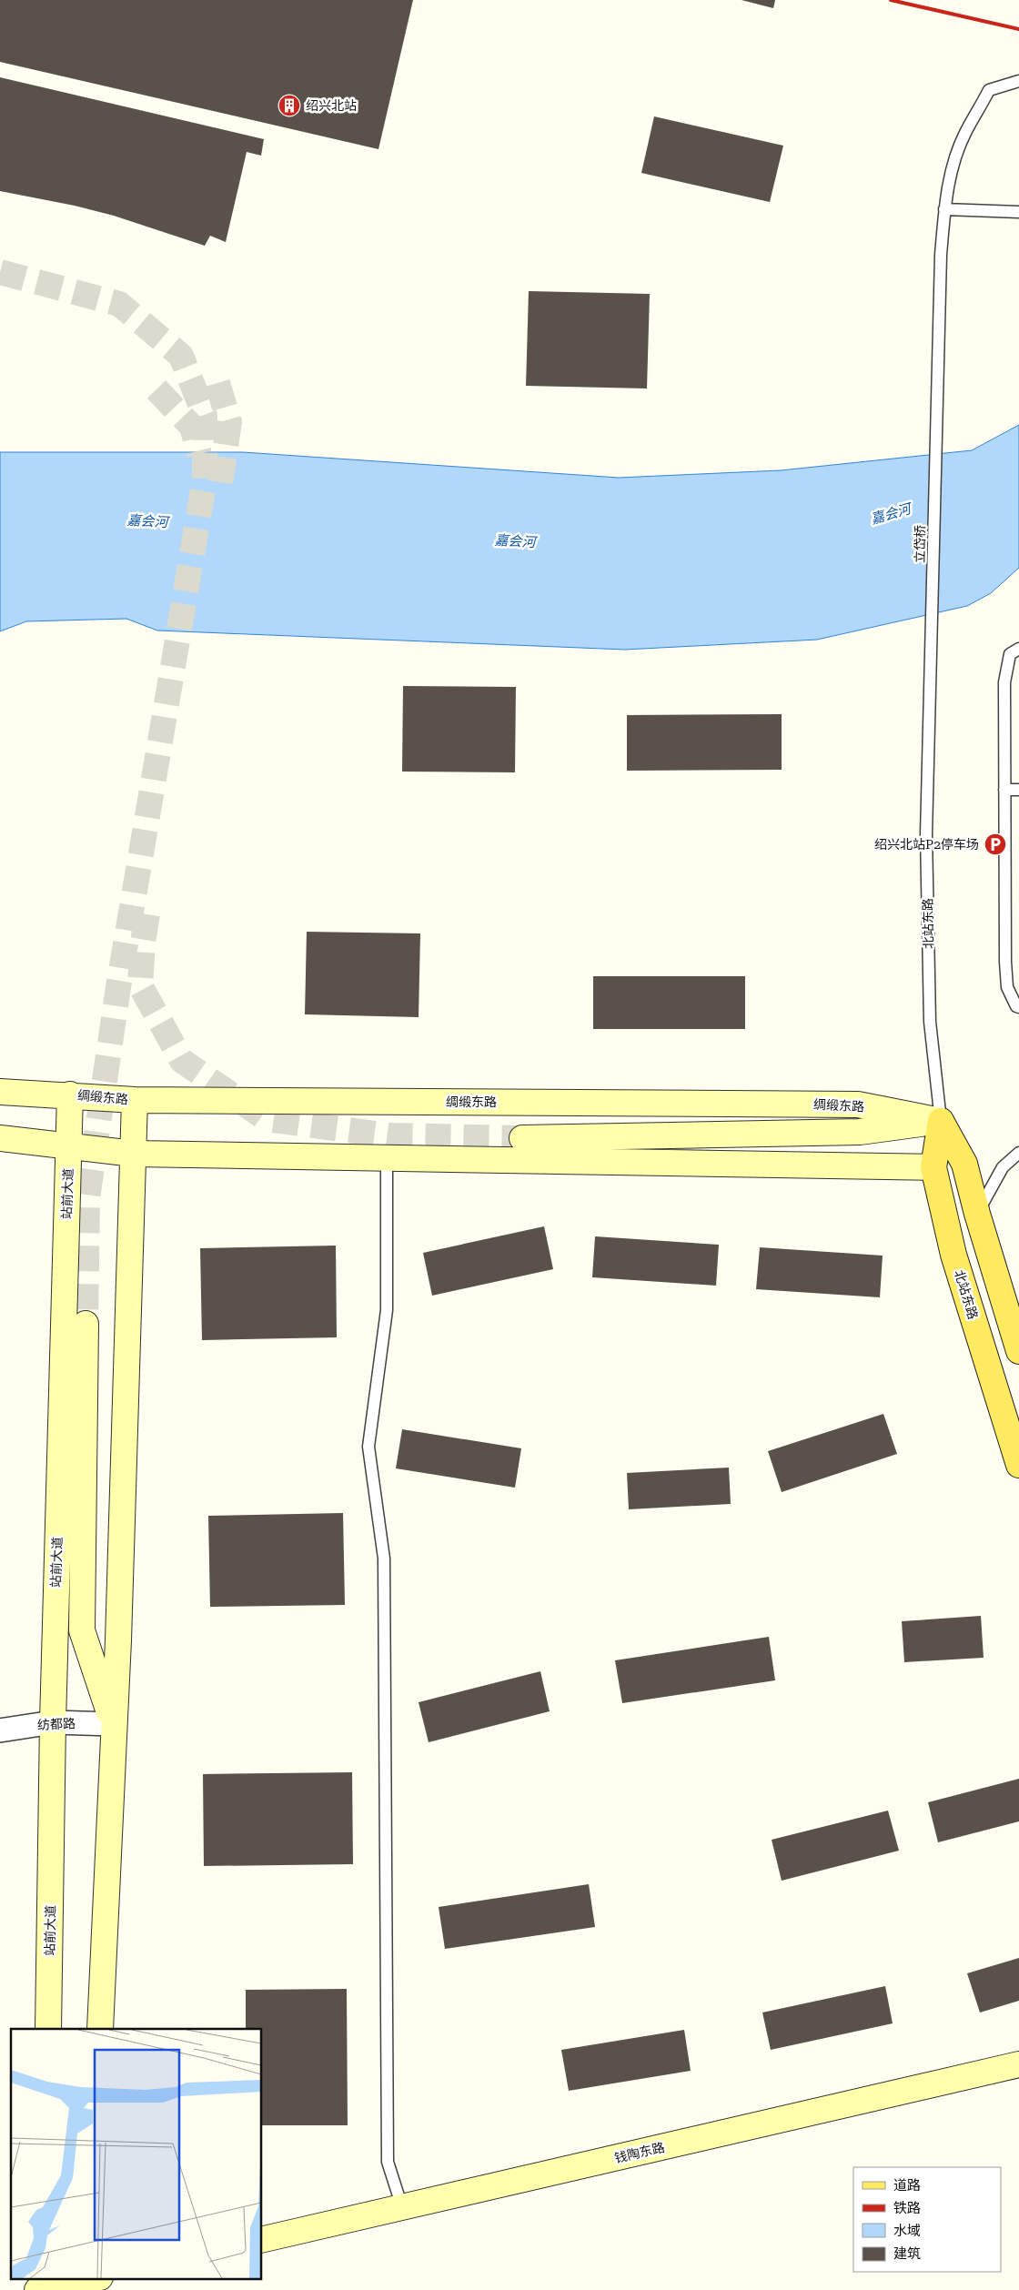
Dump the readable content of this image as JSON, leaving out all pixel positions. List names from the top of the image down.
{
  "streets": {
    "main road": [
      "北站东路",
      "绸缎东路",
      "站前大道",
      "钱陶东路"
    ],
    "street": ["纺都路"],
    "lane": ["立岱桥"]
  },
  "crossings": [
    ["立岱桥", "北站东路"],
    ["北站东路", "绸缎东路"],
    ["绸缎东路", "站前大道"],
    ["站前大道", "纺都路"]
  ],
  "water": ["嘉会河"],
  "places": {
    "building": ["绍兴北站"],
    "parking": ["绍兴北站P2停车场"]
  },
  "legend": [
    "道路",
    "铁路",
    "水域",
    "建筑"
  ]
}
